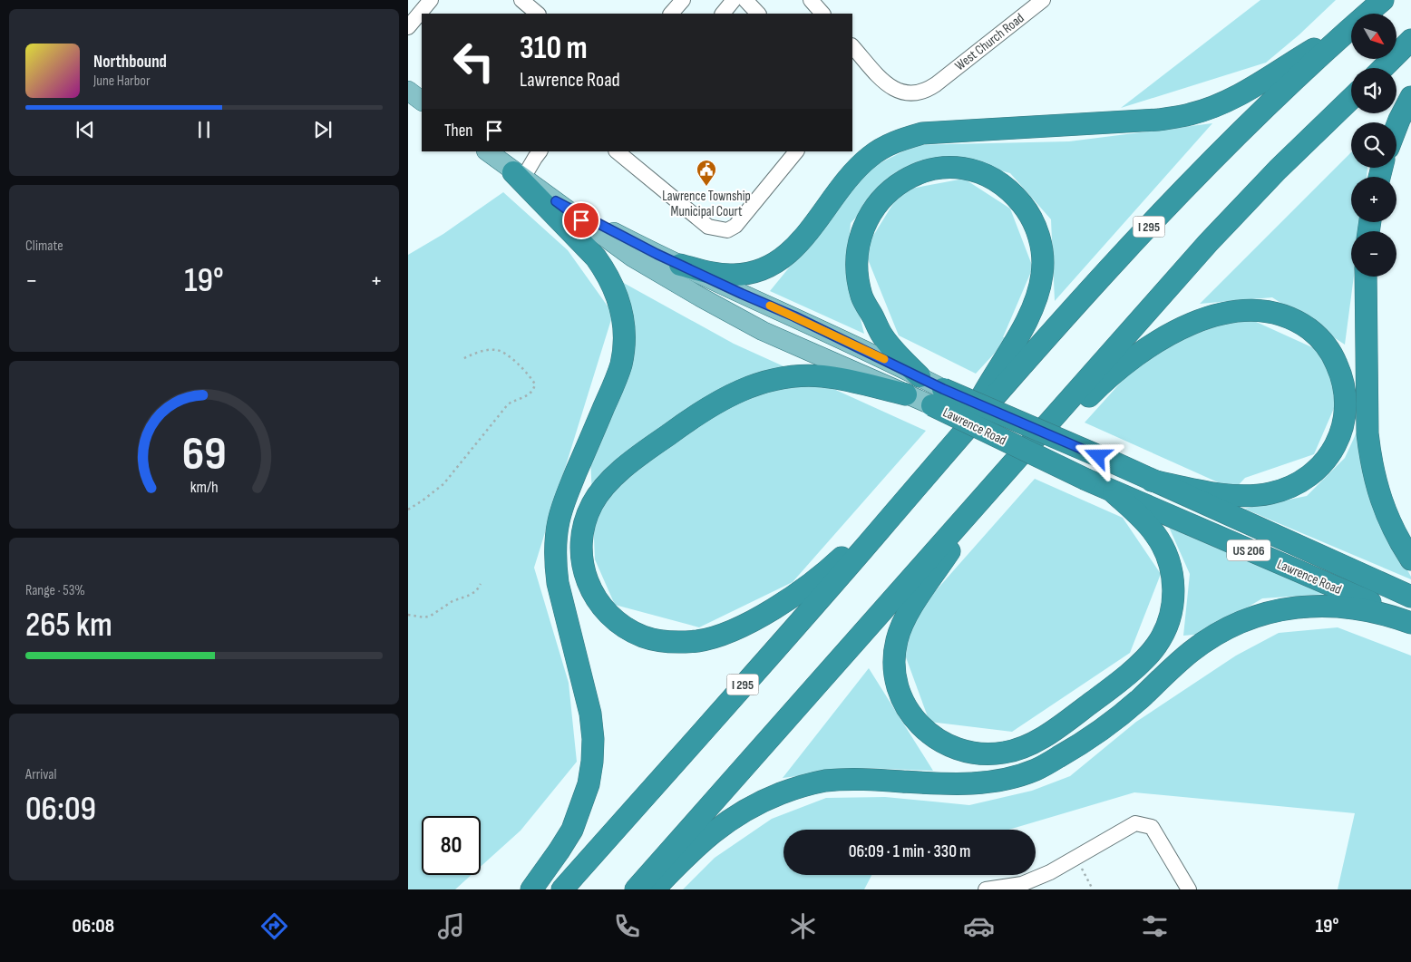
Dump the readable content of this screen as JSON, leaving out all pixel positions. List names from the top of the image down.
{
  "streets": {
    "highway": ["I 295", "Lawrence Road", "US 206"],
    "street": ["West Church Road"]
  },
  "places": {
    "public building": ["Lawrence Township Municipal Court"]
  },
  "north": "bottom right",
  "page": {
    "map_buttons": ["+", "−"],
    "turn": ["310 m", "Lawrence Road"],
    "song": ["Northbound", "June Harbor"],
    "then": "Then",
    "tile": [
      "Climate",
      ["Range · 53%", "265 km"],
      ["Arrival", "06:09"]
    ],
    "heat": ["−", "19°", "+"],
    "limit": "80",
    "trip": "06:09 · 1 min · 330 m",
    "tabs": ["06:08", "19°"],
    "gauge": ["69", "km/h"]
  }
}
